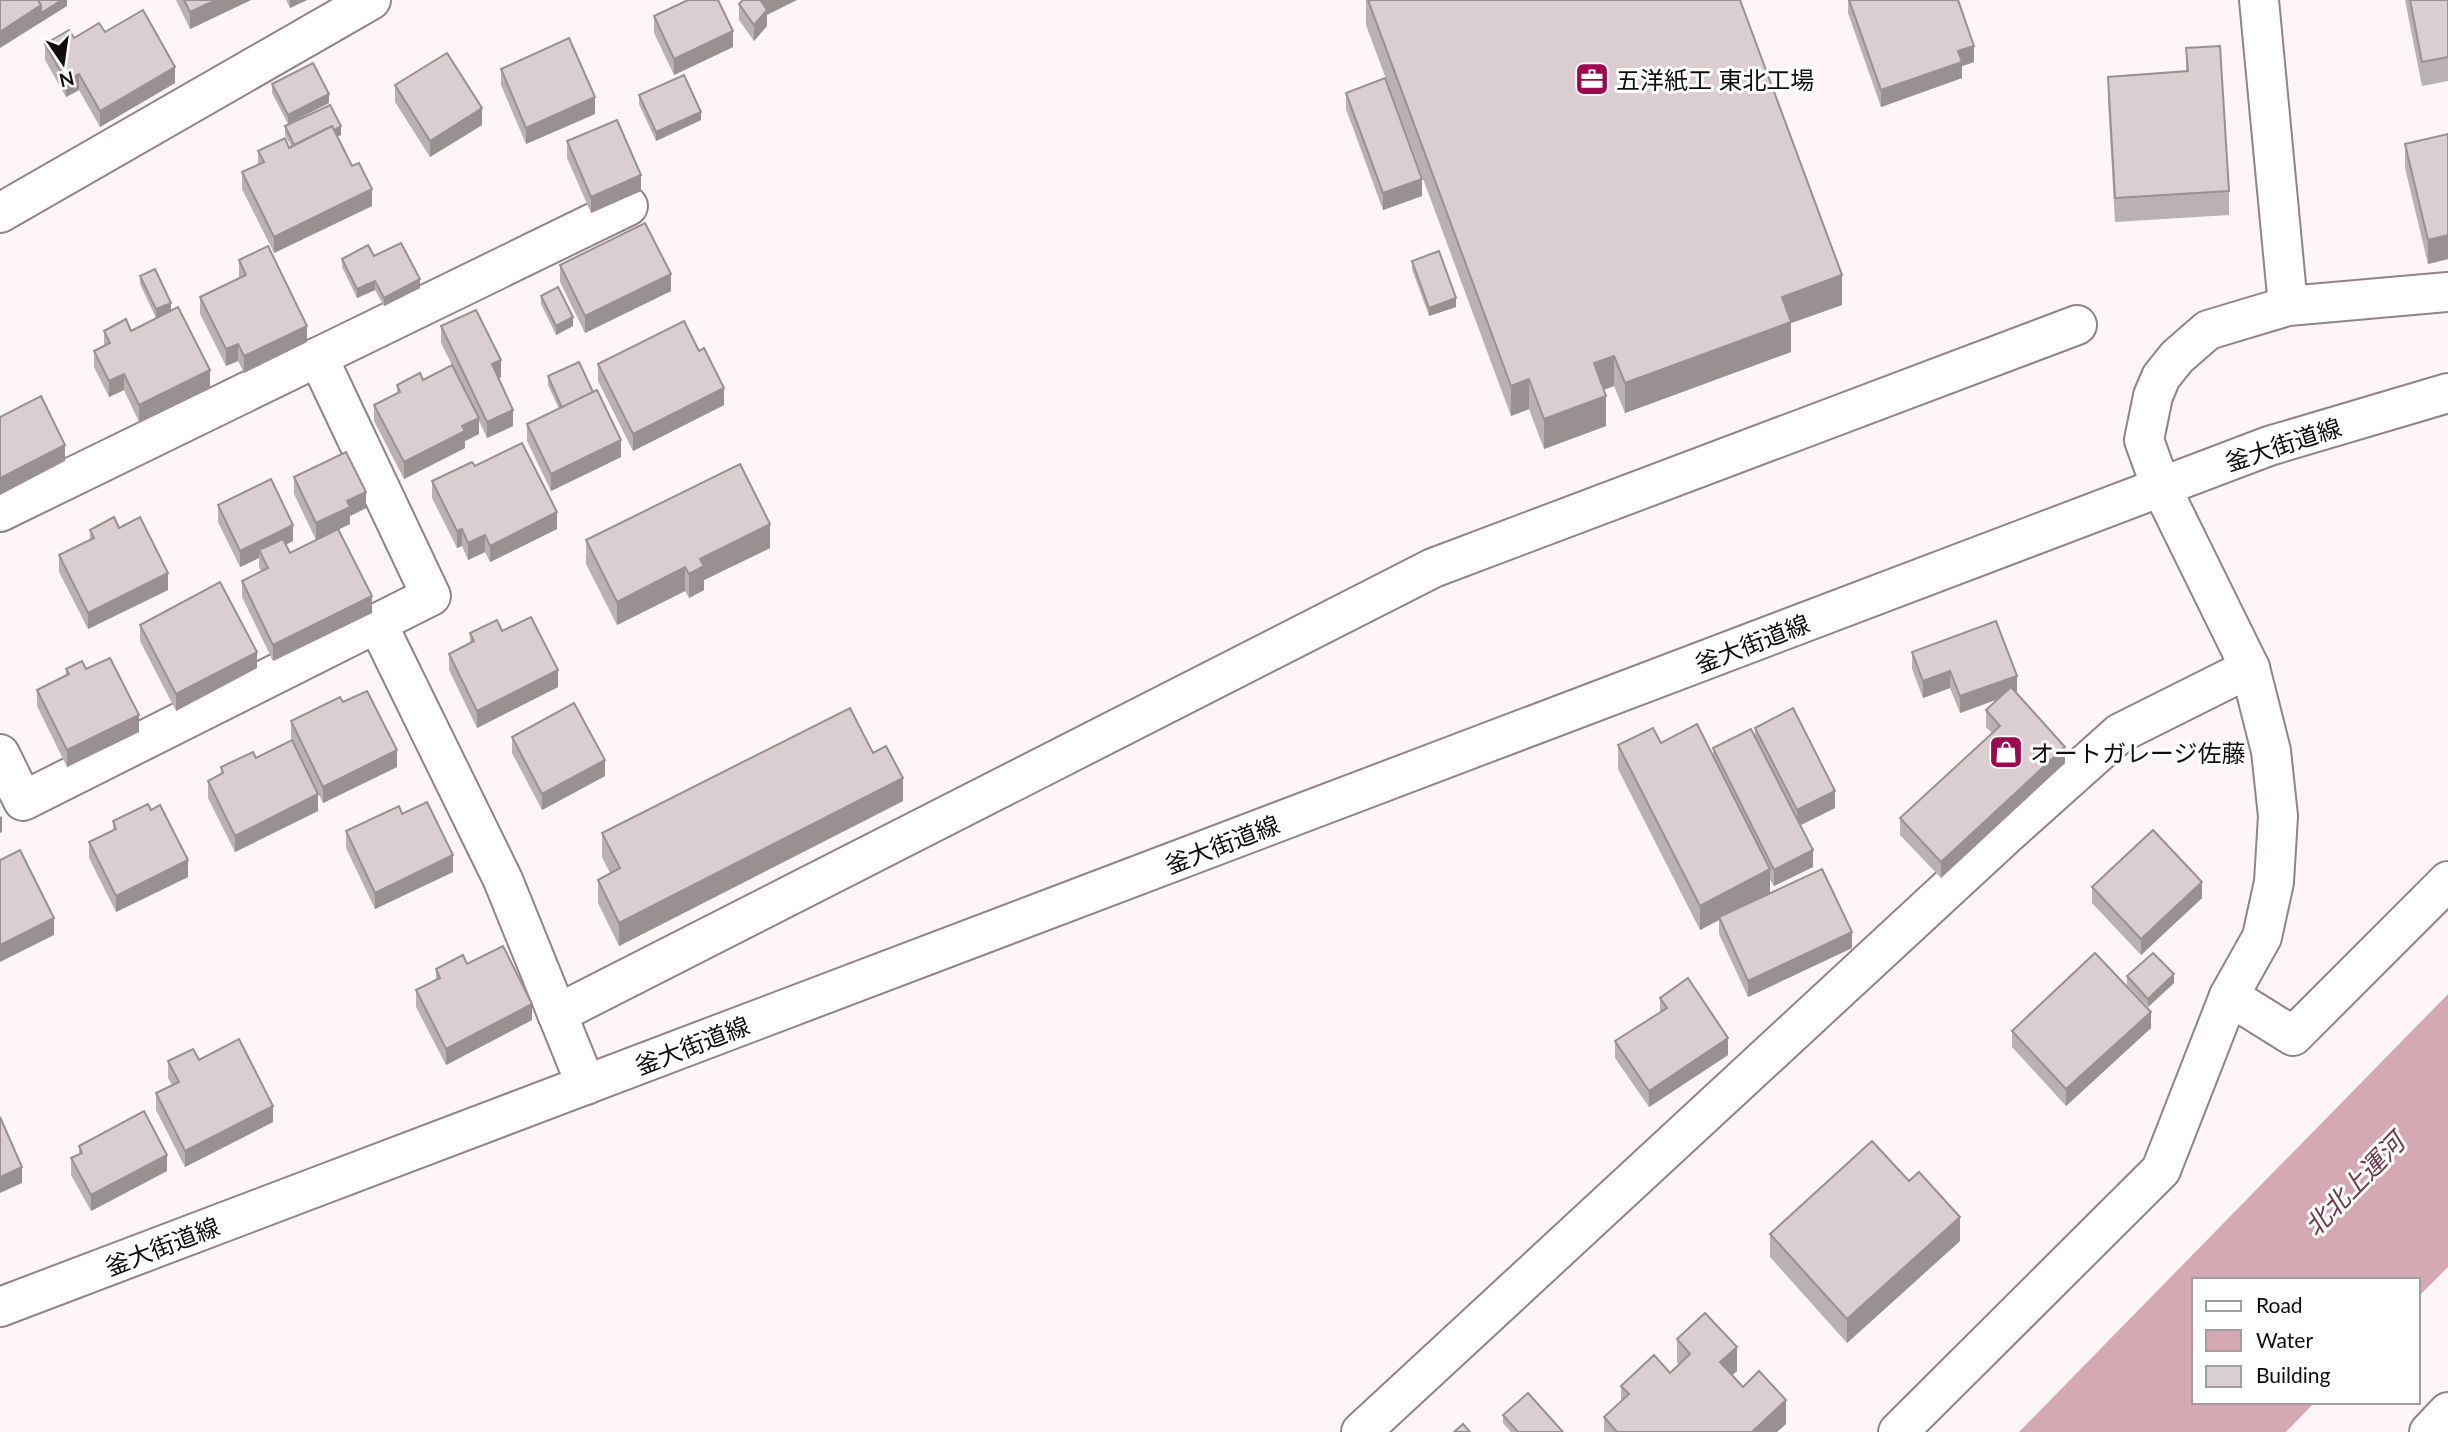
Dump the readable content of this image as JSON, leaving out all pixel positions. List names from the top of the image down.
{
  "streets": {
    "street": ["釜大街道線"]
  },
  "water": ["北北上運河"],
  "places": {
    "office": ["五洋紙工 東北工場"],
    "shop": ["オートガレージ佐藤"]
  },
  "legend": ["Road", "Water", "Building"],
  "north": "bottom"
}
